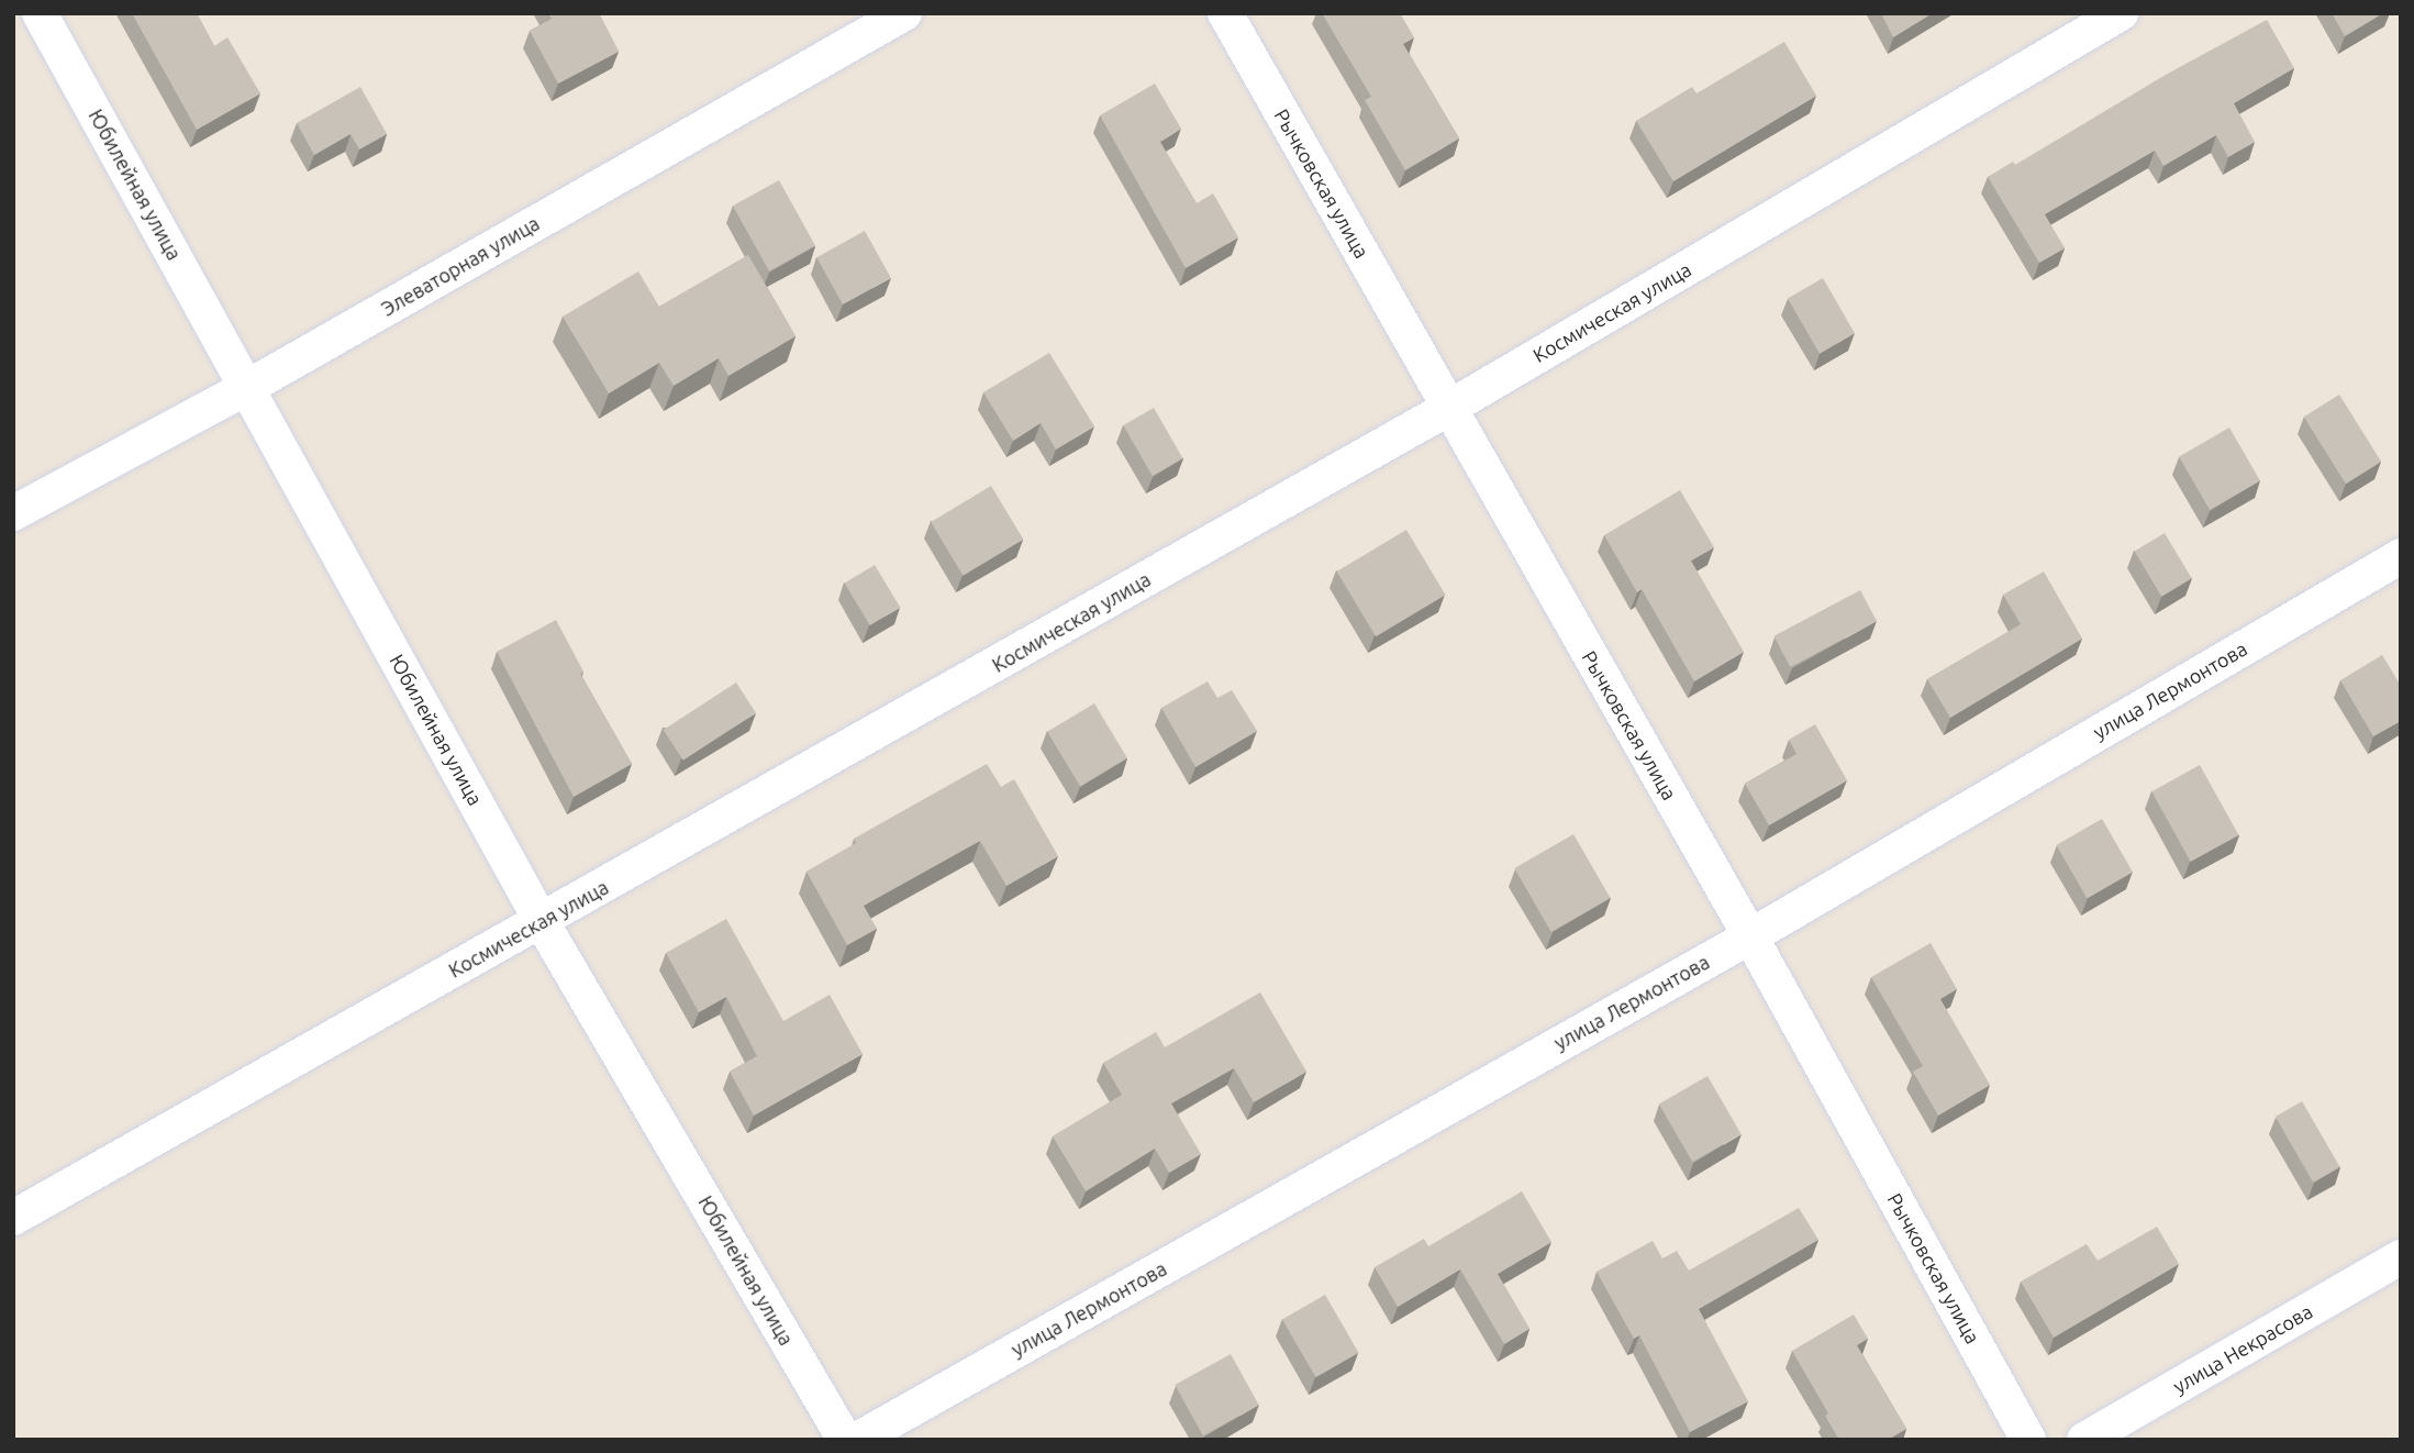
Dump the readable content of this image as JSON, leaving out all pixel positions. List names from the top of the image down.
{
  "streets": {
    "street": [
      "Рычковская улица",
      "Юбилейная улица",
      "Элеваторная улица",
      "Космическая улица",
      "улица Лермонтова",
      "улица Некрасова"
    ]
  },
  "crossings": [
    ["Рычковская улица", "Космическая улица"],
    ["Рычковская улица", "улица Лермонтова"],
    ["Юбилейная улица", "Элеваторная улица"],
    ["Юбилейная улица", "Космическая улица"]
  ]
}
